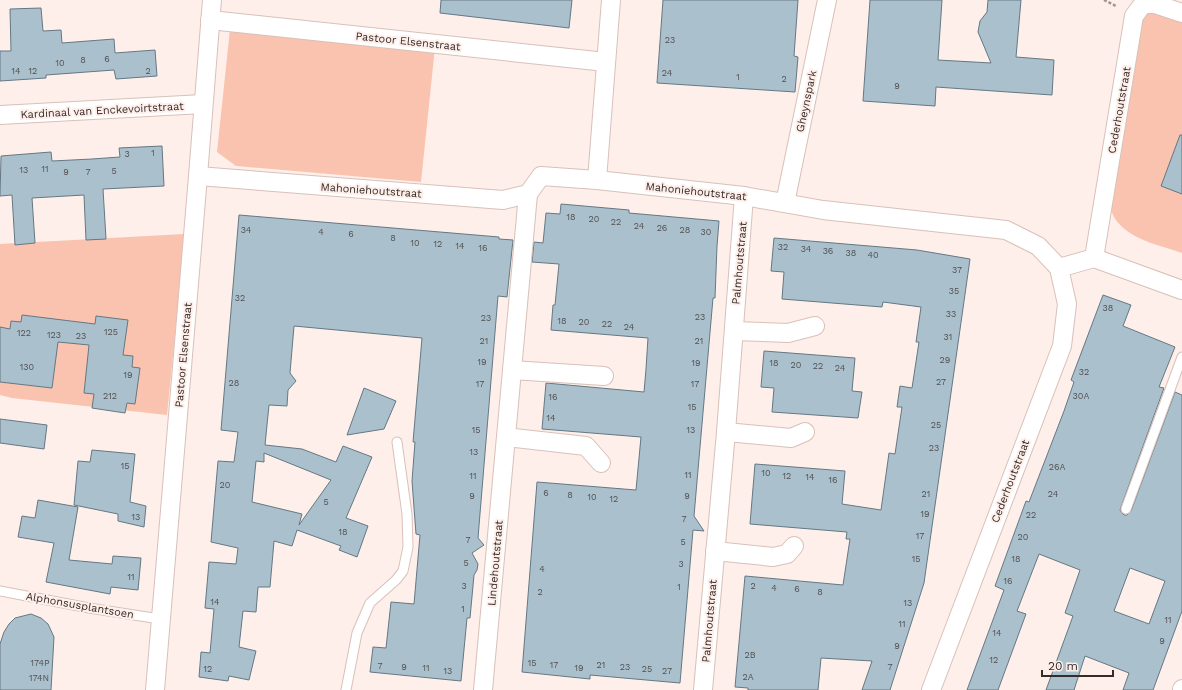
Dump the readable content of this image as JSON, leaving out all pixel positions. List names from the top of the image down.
{
  "streets": {
    "street": [
      "Pastoor Elsenstraat",
      "Gheynspark",
      "Kardinaal van Enckevoirtstraat",
      "Cederhoutstraat",
      "Mahoniehoutstraat",
      "Palmhoutstraat",
      "Lindehoutstraat"
    ],
    "lane": ["Alphonsusplantsoen"]
  },
  "crossings": [
    ["Pastoor Elsenstraat", "Kardinaal van Enckevoirtstraat"],
    ["Pastoor Elsenstraat", "Mahoniehoutstraat"],
    ["Pastoor Elsenstraat", "Alphonsusplantsoen"],
    ["Gheynspark", "Mahoniehoutstraat"],
    ["Cederhoutstraat", "Mahoniehoutstraat"],
    ["Mahoniehoutstraat", "Palmhoutstraat"],
    ["Mahoniehoutstraat", "Lindehoutstraat"]
  ],
  "house_numbers": [
    "23",
    "6",
    "8",
    "10",
    "14",
    "12",
    "2",
    "24",
    "1",
    "2",
    "9",
    "1",
    "3",
    "11",
    "13",
    "5",
    "9",
    "7",
    "18",
    "20",
    "22",
    "24",
    "26",
    "34",
    "28",
    "4",
    "30",
    "6",
    "8",
    "10",
    "12",
    "14",
    "32",
    "16",
    "34",
    "36",
    "38",
    "40",
    "37",
    "35",
    "32",
    "38",
    "33",
    "23",
    "23",
    "18",
    "20",
    "22",
    "24",
    "125",
    "122",
    "123",
    "23",
    "31",
    "21",
    "21",
    "29",
    "19",
    "19",
    "18",
    "20",
    "22",
    "130",
    "24",
    "32",
    "19",
    "27",
    "28",
    "17",
    "17",
    "212",
    "30A",
    "16",
    "15",
    "14",
    "25",
    "15",
    "13",
    "23",
    "13",
    "15",
    "26A",
    "10",
    "11",
    "11",
    "12",
    "14",
    "16",
    "20",
    "6",
    "21",
    "24",
    "8",
    "9",
    "9",
    "10",
    "12",
    "5",
    "19",
    "22",
    "13",
    "7",
    "18",
    "17",
    "20",
    "7",
    "5",
    "15",
    "18",
    "5",
    "3",
    "4",
    "11",
    "16",
    "3",
    "2",
    "1",
    "4",
    "6",
    "2",
    "8",
    "14",
    "13",
    "1",
    "11",
    "11",
    "14",
    "9",
    "9",
    "2B",
    "12",
    "174P",
    "15",
    "17",
    "21",
    "7",
    "9",
    "23",
    "7",
    "11",
    "19",
    "12",
    "25",
    "13",
    "27",
    "2A",
    "174N"
  ],
  "scale_bar": "20 m"
}
